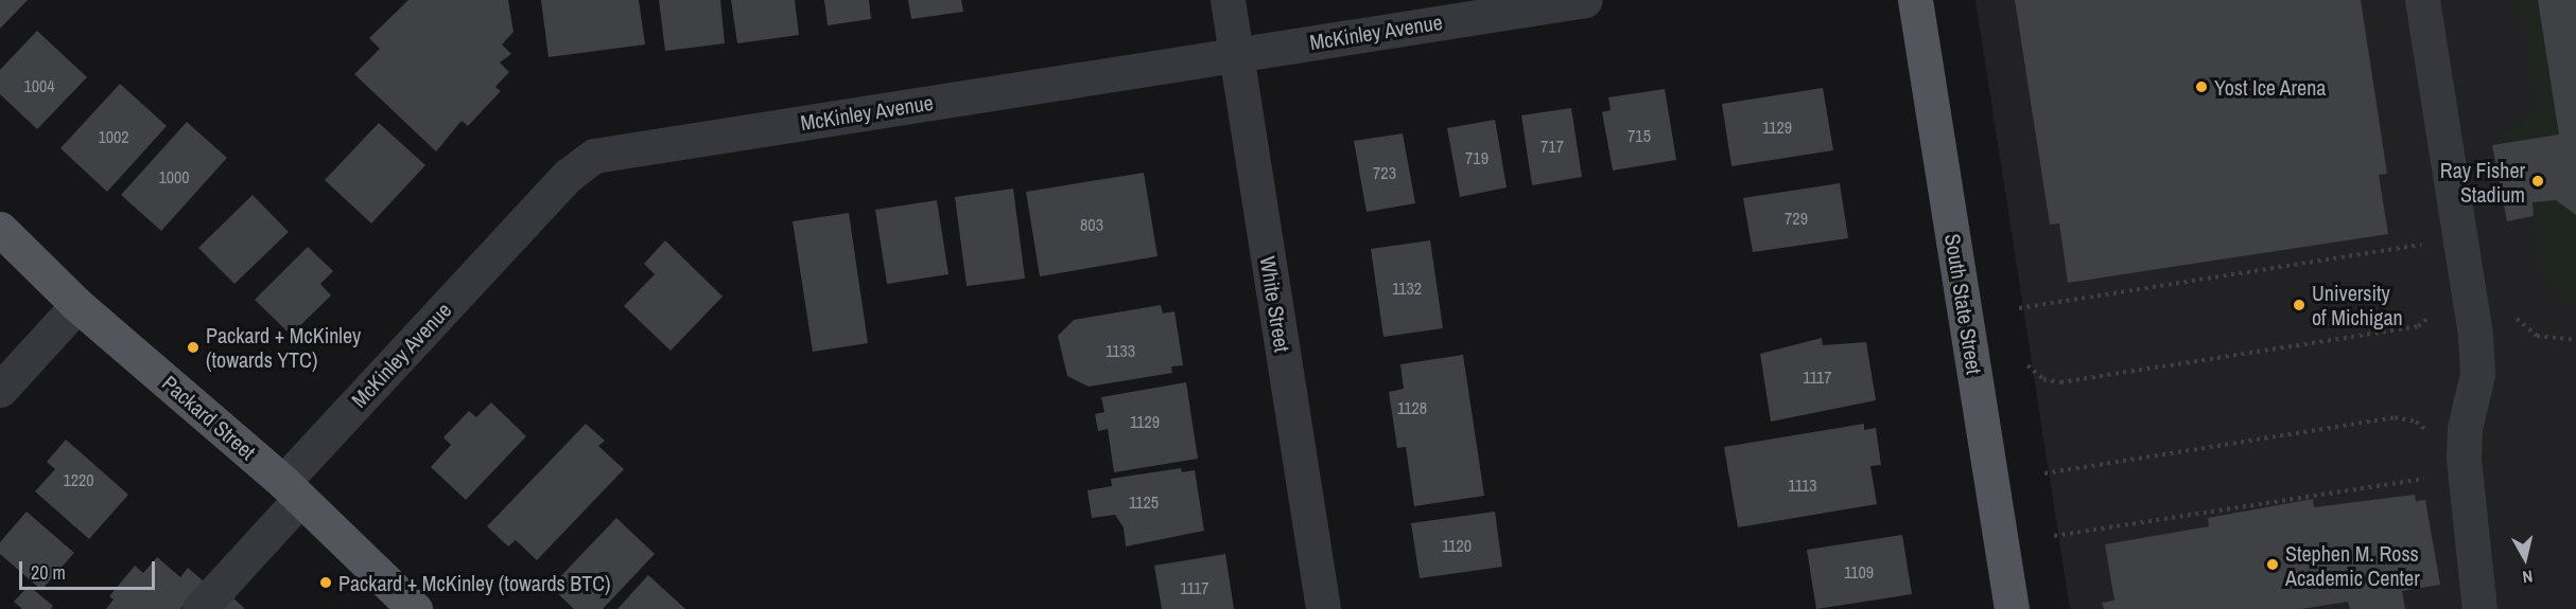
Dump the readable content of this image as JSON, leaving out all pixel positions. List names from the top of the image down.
{
  "streets": {
    "main road": ["South State Street", "Packard Street"],
    "street": ["McKinley Avenue", "White Street"]
  },
  "crossings": [
    ["McKinley Avenue", "White Street"],
    ["McKinley Avenue", "Packard Street"]
  ],
  "places": [
    "Yost Ice Arena",
    "Ray Fisher Stadium",
    "University of Michigan",
    "Packard + McKinley (towards YTC)",
    "Stephen M. Ross Academic Center",
    "Packard + McKinley (towards BTC)"
  ],
  "house_numbers": [
    "1004",
    "1129",
    "715",
    "1002",
    "717",
    "719",
    "723",
    "1000",
    "729",
    "803",
    "1132",
    "1133",
    "1117",
    "1128",
    "1129",
    "1220",
    "1113",
    "1125",
    "1120",
    "1109",
    "1117"
  ],
  "scale_bar": "20 m",
  "north": "bottom"
}
